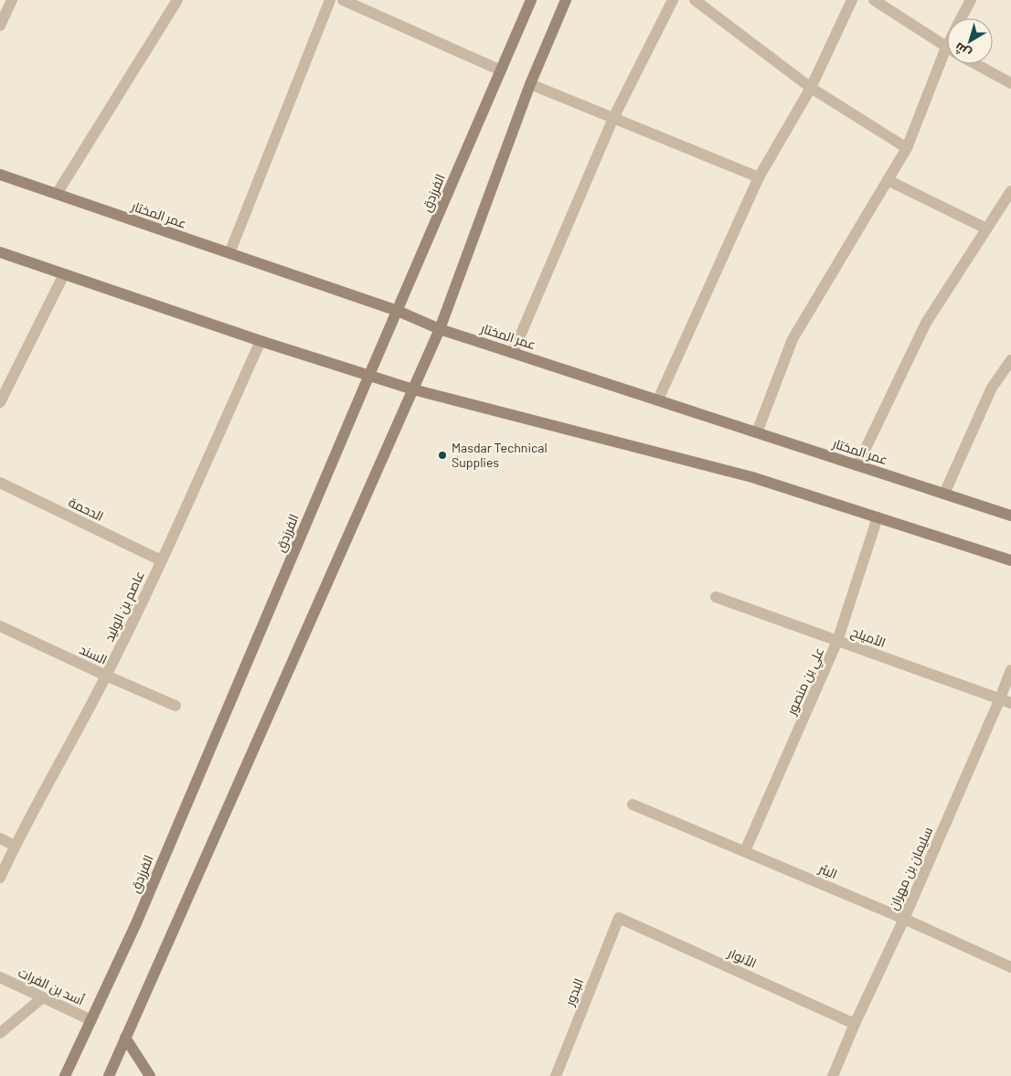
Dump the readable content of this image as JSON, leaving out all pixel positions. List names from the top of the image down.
{
  "streets": {
    "main road": ["الفرزدق", "عمر المختار"],
    "street": [
      "الدحمة",
      "عاصم بن الوليد",
      "الأميلح",
      "السند",
      "علي بن منصور",
      "سليمان بن مهران",
      "البئر",
      "الأنوار",
      "أسد بن الفرات",
      "البدور"
    ]
  },
  "crossings": [
    ["الفرزدق", "عمر المختار"],
    ["الفرزدق", "أسد بن الفرات"],
    ["الدحمة", "عاصم بن الوليد"],
    ["عاصم بن الوليد", "السند"],
    ["الأميلح", "علي بن منصور"],
    ["الأميلح", "سليمان بن مهران"],
    ["علي بن منصور", "البئر"],
    ["سليمان بن مهران", "البئر"],
    ["سليمان بن مهران", "الأنوار"],
    ["الأنوار", "البدور"]
  ],
  "places": ["Masdar Technical Supplies"],
  "north": "bottom left"
}
